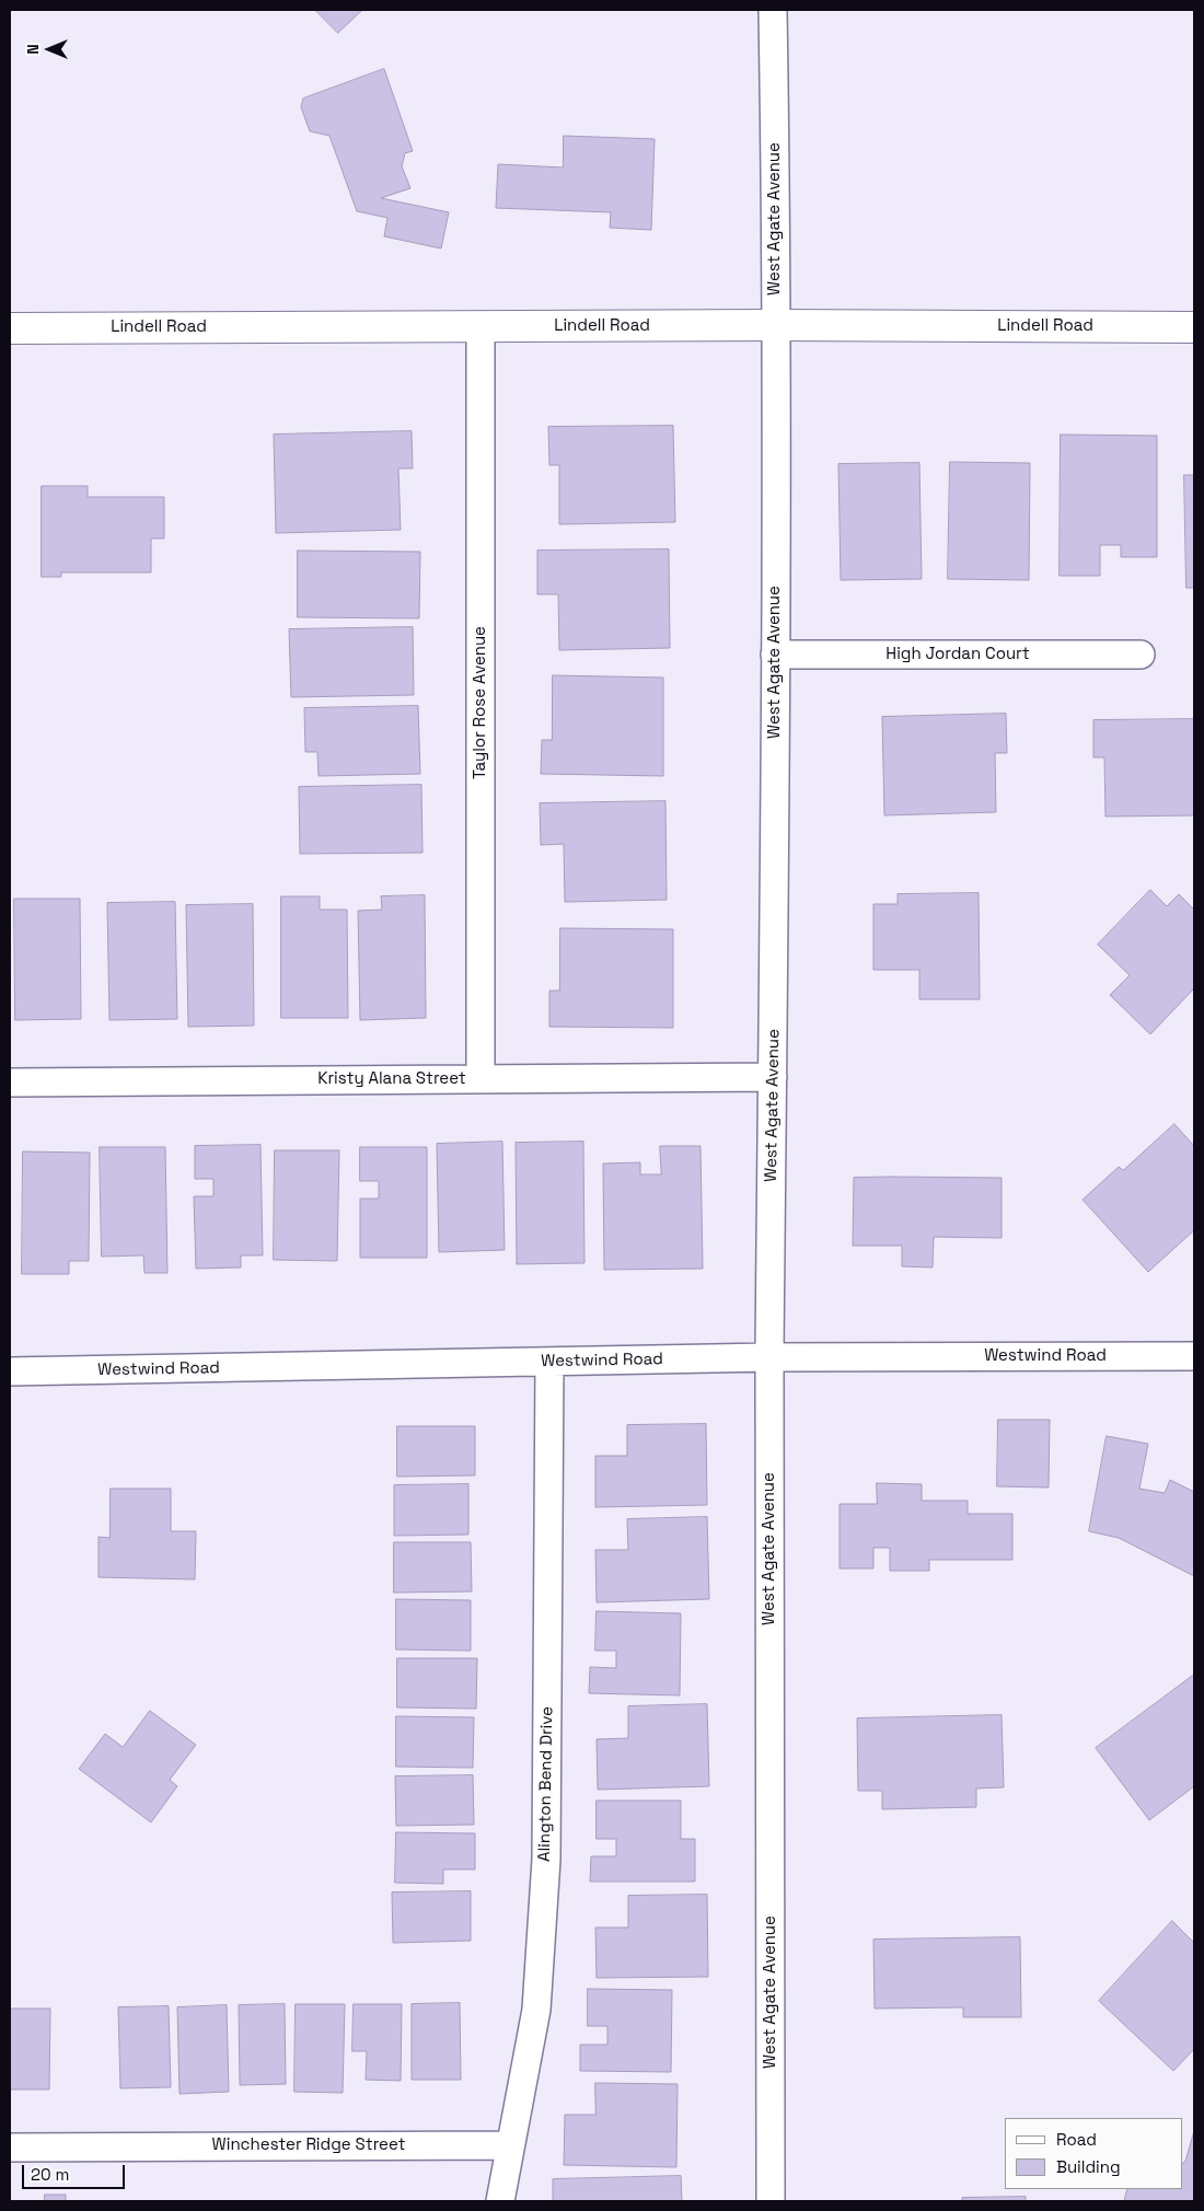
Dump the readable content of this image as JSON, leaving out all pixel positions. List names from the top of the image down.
{
  "streets": {
    "street": [
      "West Agate Avenue",
      "Lindell Road",
      "High Jordan Court",
      "Taylor Rose Avenue",
      "Kristy Alana Street",
      "Westwind Road",
      "Alington Bend Drive",
      "Winchester Ridge Street"
    ]
  },
  "crossings": [
    ["West Agate Avenue", "Lindell Road"],
    ["West Agate Avenue", "High Jordan Court"],
    ["West Agate Avenue", "Kristy Alana Street"],
    ["West Agate Avenue", "Westwind Road"],
    ["Lindell Road", "Taylor Rose Avenue"],
    ["Taylor Rose Avenue", "Kristy Alana Street"],
    ["Westwind Road", "Alington Bend Drive"],
    ["Alington Bend Drive", "Winchester Ridge Street"]
  ],
  "legend": ["Road", "Building"],
  "scale_bar": "20 m",
  "north": "left"
}
